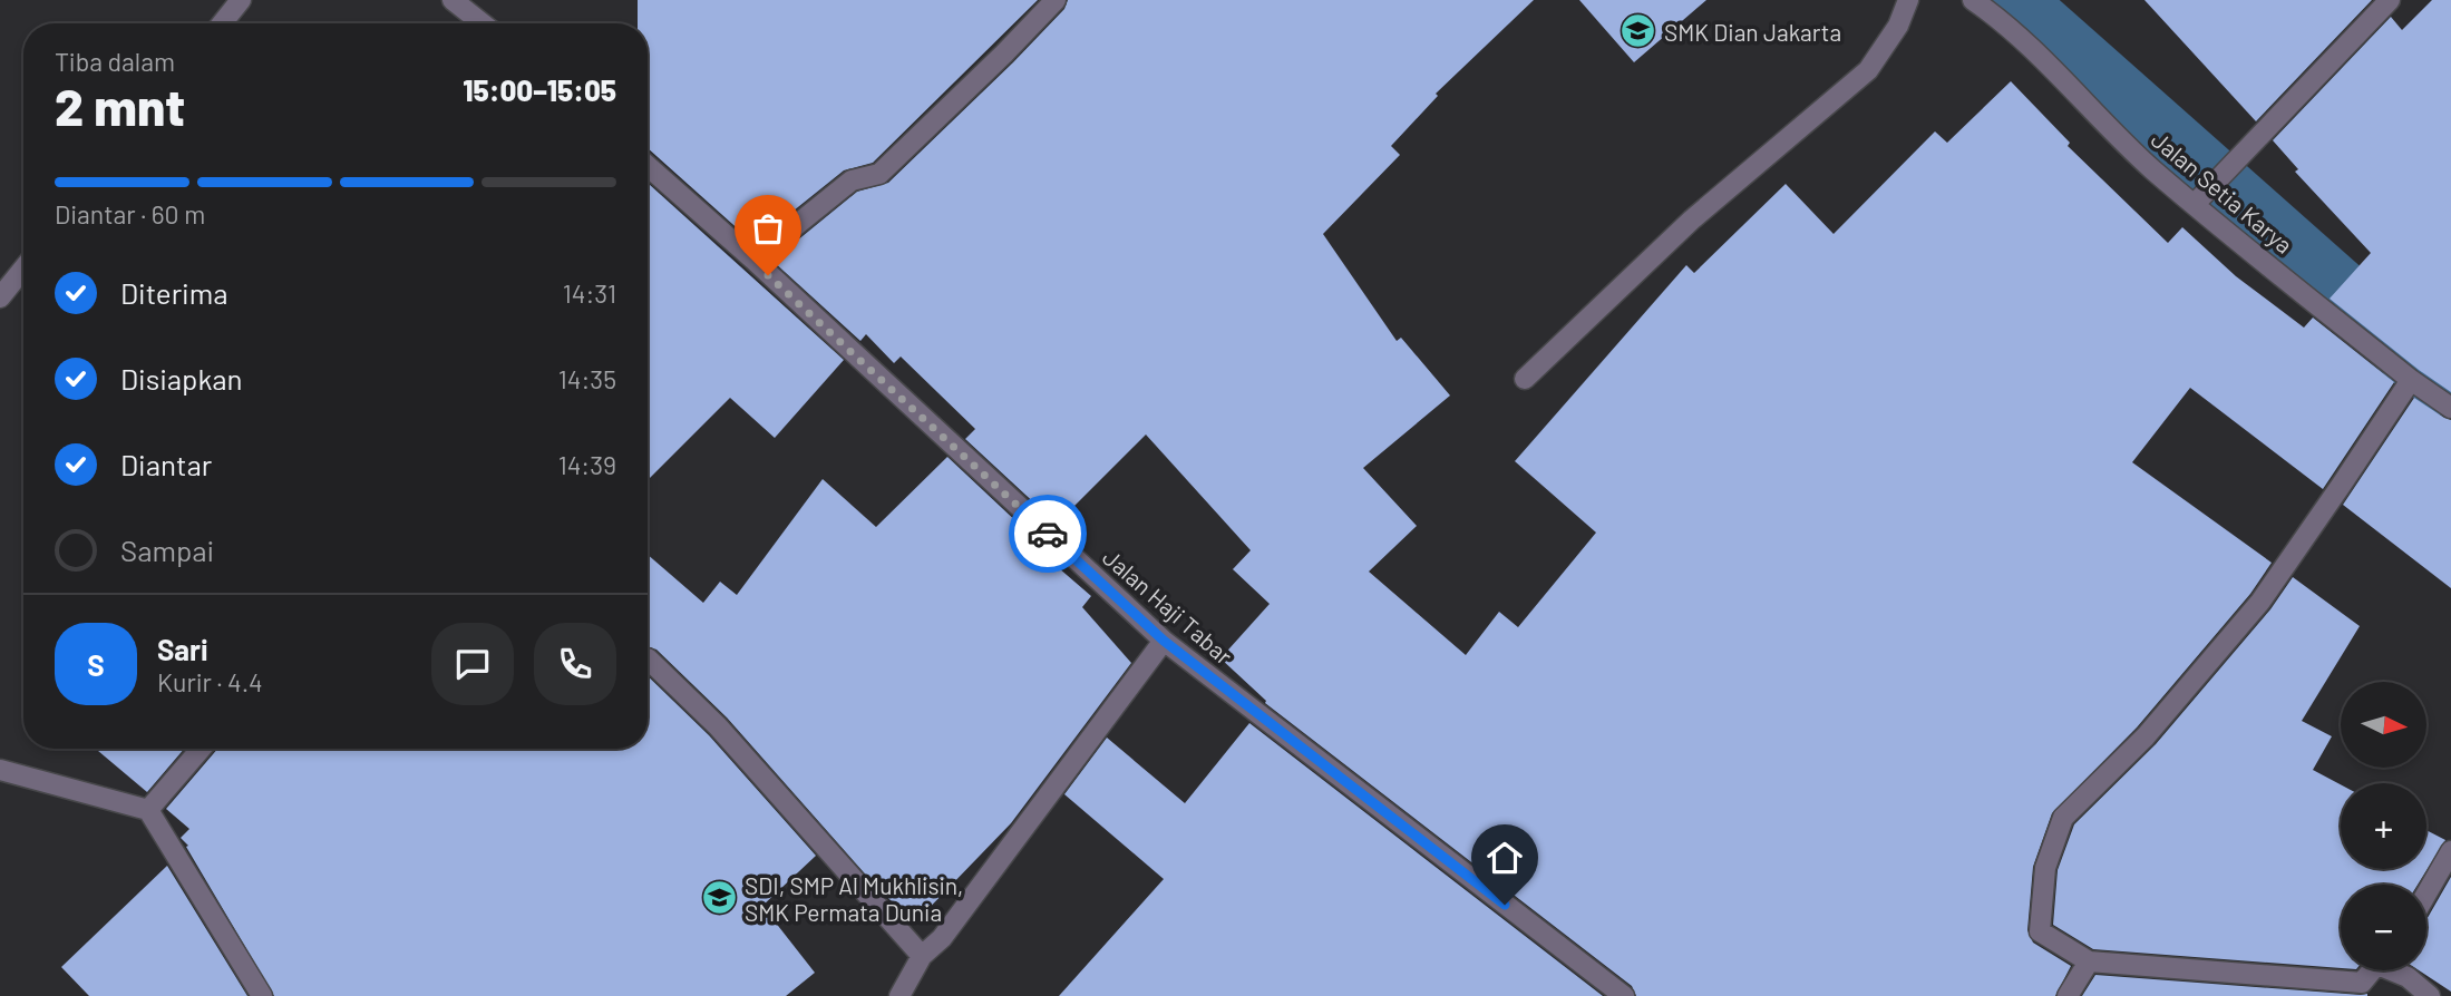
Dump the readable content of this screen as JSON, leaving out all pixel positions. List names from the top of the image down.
{
  "streets": {
    "street": ["Jalan Setia Karya", "Jalan Haji Tabar"]
  },
  "places": {
    "school or university": ["SMK Dian Jakarta", "SDI, SMP Al Mukhlisin, SMK Permata Dunia"]
  },
  "north": "right",
  "page": {
    "heading": ["2 mnt", "Tiba dalam", "15:00–15:05"],
    "panel": ["Sari", "Kurir · 4.4"],
    "bar": "Diantar · 60 m",
    "list": [
      ["Diterima", "14:31"],
      ["Disiapkan", "14:35"],
      ["Diantar", "14:39"],
      "Sampai"
    ],
    "round": "S",
    "map_buttons": ["+", "−"]
  }
}
